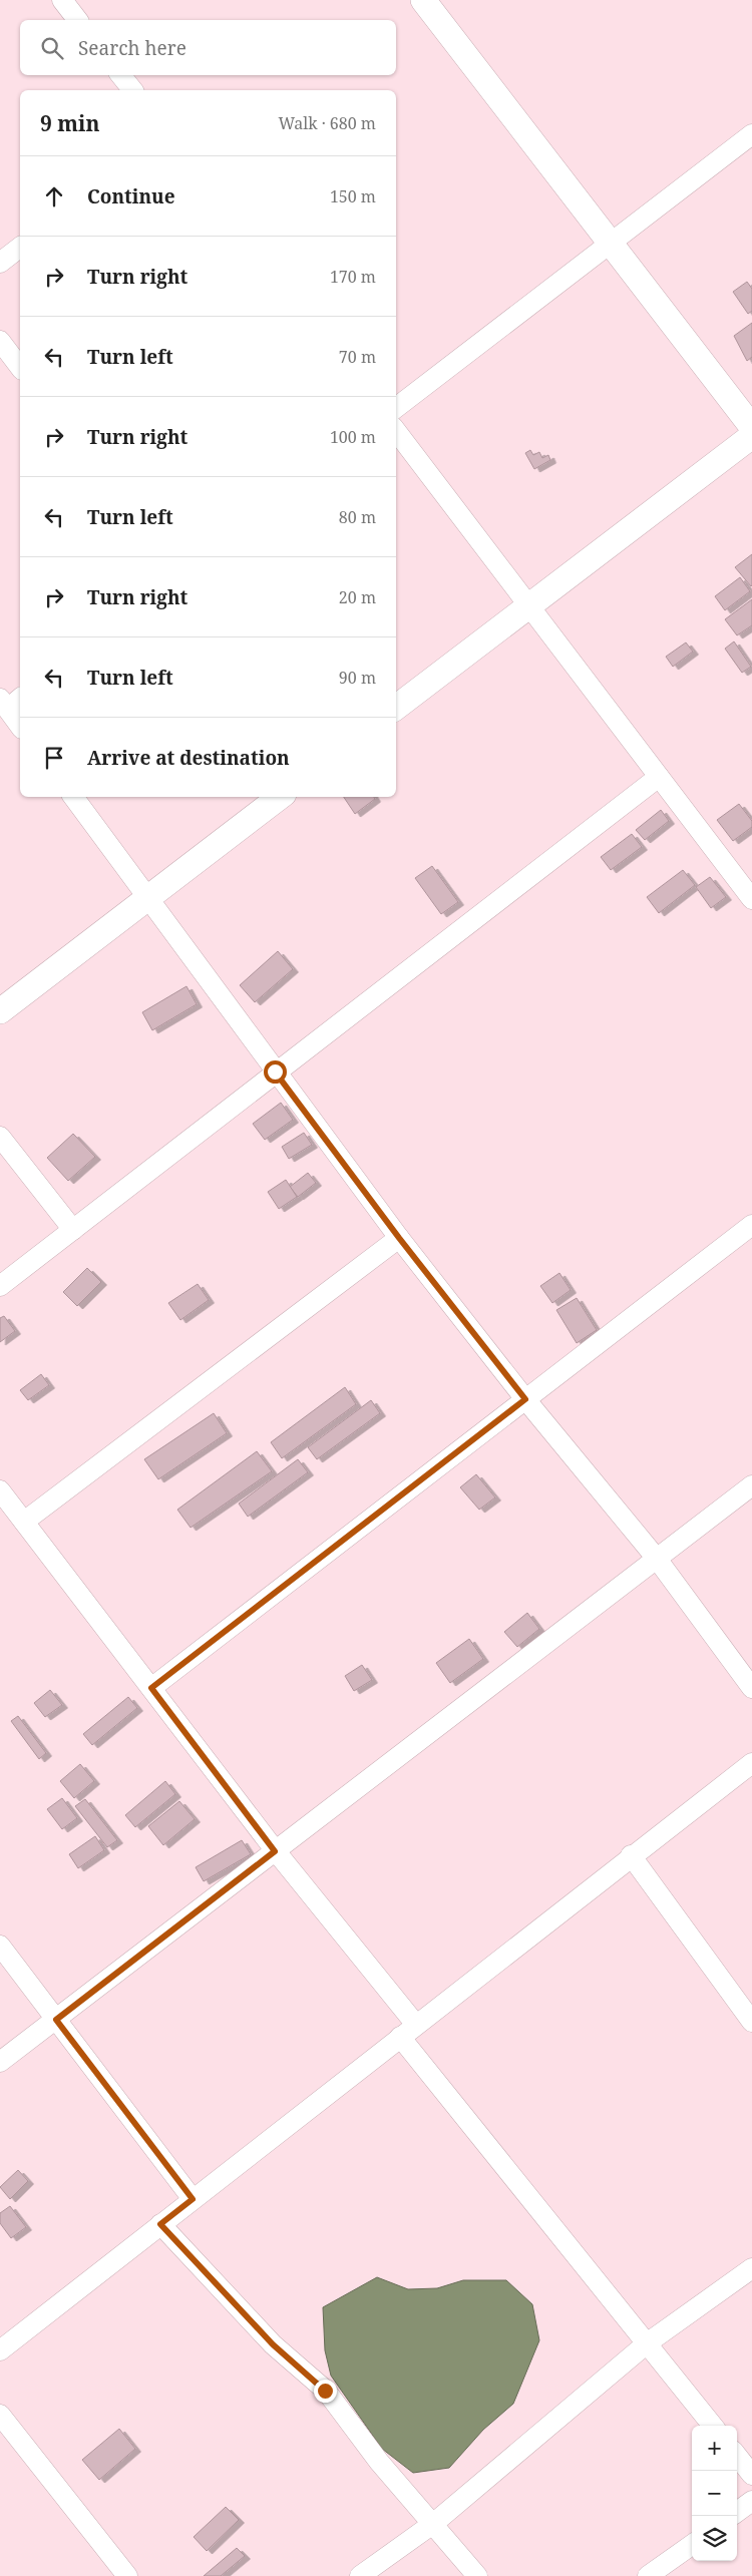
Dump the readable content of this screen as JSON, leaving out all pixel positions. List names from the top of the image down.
{
  "page": {
    "search": "Search here",
    "heading": ["9 min", "Walk · 680 m"],
    "list": [
      ["Continue", "150 m"],
      ["Turn right", "170 m"],
      ["Turn left", "70 m"],
      ["Turn right", "100 m"],
      ["Turn left", "80 m"],
      ["Turn right", "20 m"],
      ["Turn left", "90 m"],
      "Arrive at destination"
    ],
    "map_buttons": ["+", "−"]
  }
}
